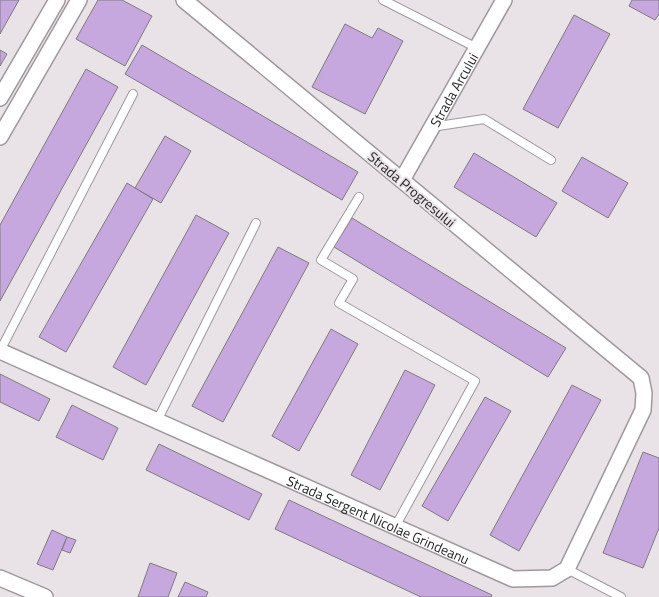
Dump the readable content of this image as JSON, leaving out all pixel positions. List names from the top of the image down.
{
  "streets": {
    "street": ["Strada Arcului", "Strada Progresului", "Strada Sergent Nicolae Grindeanu"]
  },
  "crossings": [
    ["Strada Arcului", "Strada Progresului"],
    ["Strada Progresului", "Strada Sergent Nicolae Grindeanu"]
  ]
}
